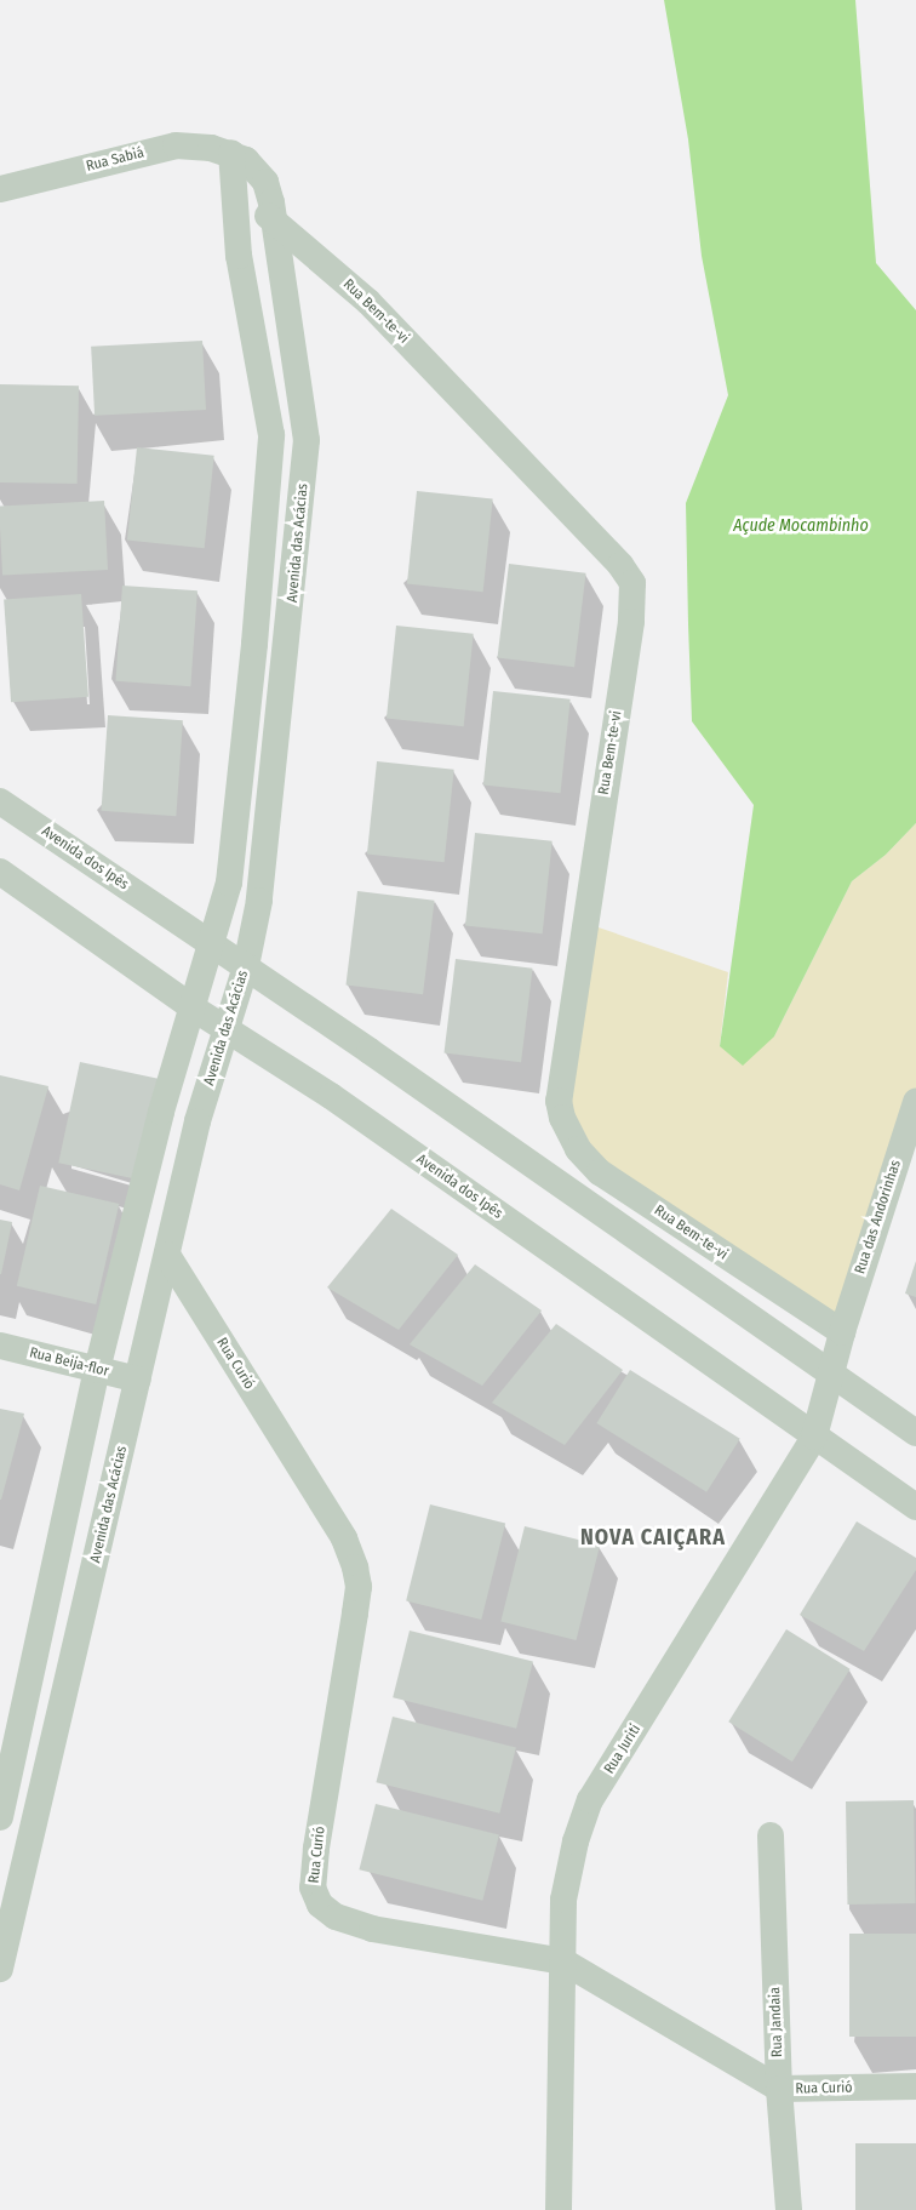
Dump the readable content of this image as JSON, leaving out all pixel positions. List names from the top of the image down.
{
  "streets": {
    "street": [
      "Rua Sabiá",
      "Rua Bem-te-vi",
      "Avenida das Acácias",
      "Avenida dos Ipês",
      "Rua das Andorinhas",
      "Rua Beija-flor",
      "Rua Curió",
      "Rua Juriti",
      "Rua Jandaia"
    ]
  },
  "crossings": [
    ["Rua Sabiá", "Avenida das Acácias"],
    ["Rua Bem-te-vi", "Avenida das Acácias"],
    ["Rua Bem-te-vi", "Rua das Andorinhas"],
    ["Rua Bem-te-vi", "Rua Juriti"],
    ["Avenida das Acácias", "Avenida dos Ipês"],
    ["Avenida das Acácias", "Rua Beija-flor"],
    ["Avenida das Acácias", "Rua Curió"],
    ["Avenida dos Ipês", "Rua Juriti"],
    ["Rua das Andorinhas", "Rua Juriti"],
    ["Rua Curió", "Rua Juriti"],
    ["Rua Curió", "Rua Jandaia"]
  ],
  "districts": ["NOVA CAIÇARA"],
  "water": ["Açude Mocambinho"]
}
